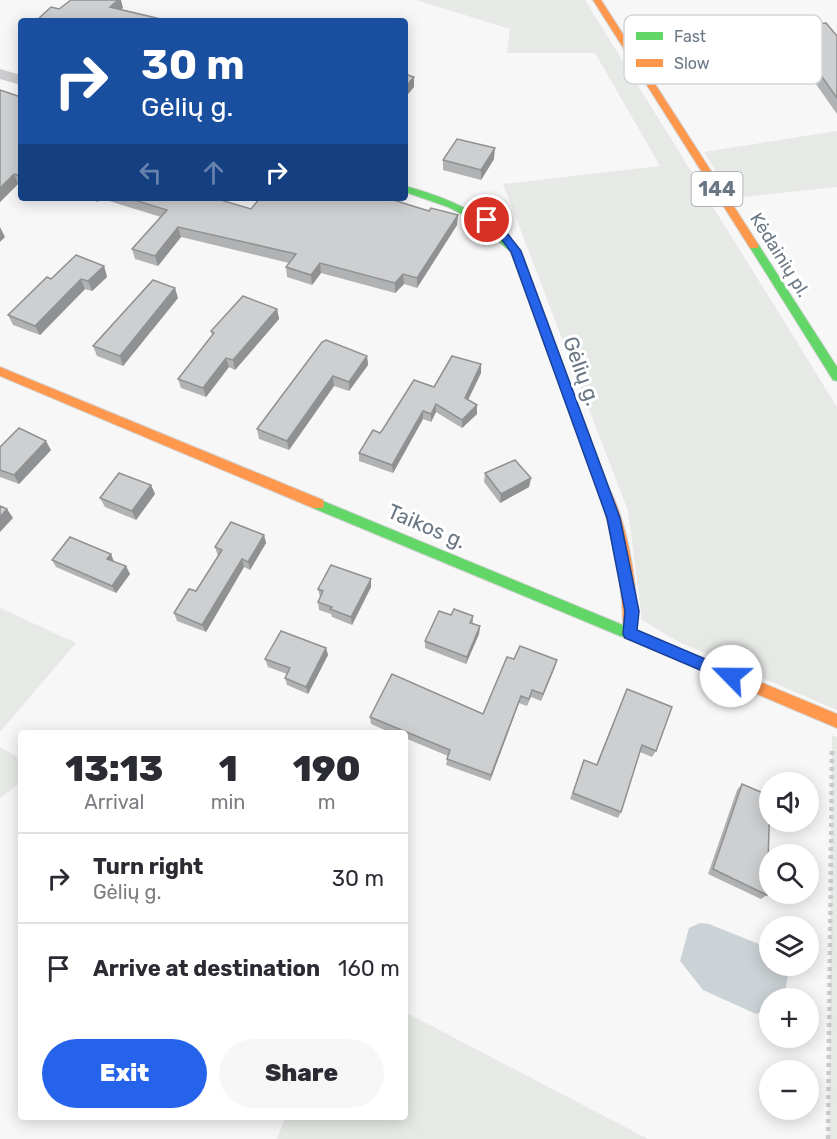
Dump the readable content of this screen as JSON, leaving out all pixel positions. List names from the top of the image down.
{
  "streets": {
    "main road": [
      "144",
      "Kėdainių pl.",
      "Gėlių g.",
      "Taikos g."
    ]
  },
  "crossings": [
    ["Gėlių g.", "Taikos g."]
  ],
  "legend": ["Fast", "Slow"],
  "page": {
    "turn": ["30 m", "Gėlių g."],
    "eta": [
      "13:13",
      "Arrival",
      "1",
      "min",
      "190",
      "m"
    ],
    "map_buttons": ["+", "−"],
    "list": [
      {
        "name": "Turn right",
        "note": "Gėlių g.",
        "value": "30 m"
      },
      {
        "name": "Arrive at destination",
        "value": "160 m"
      }
    ],
    "buttons": ["Exit", "Share"]
  }
}
